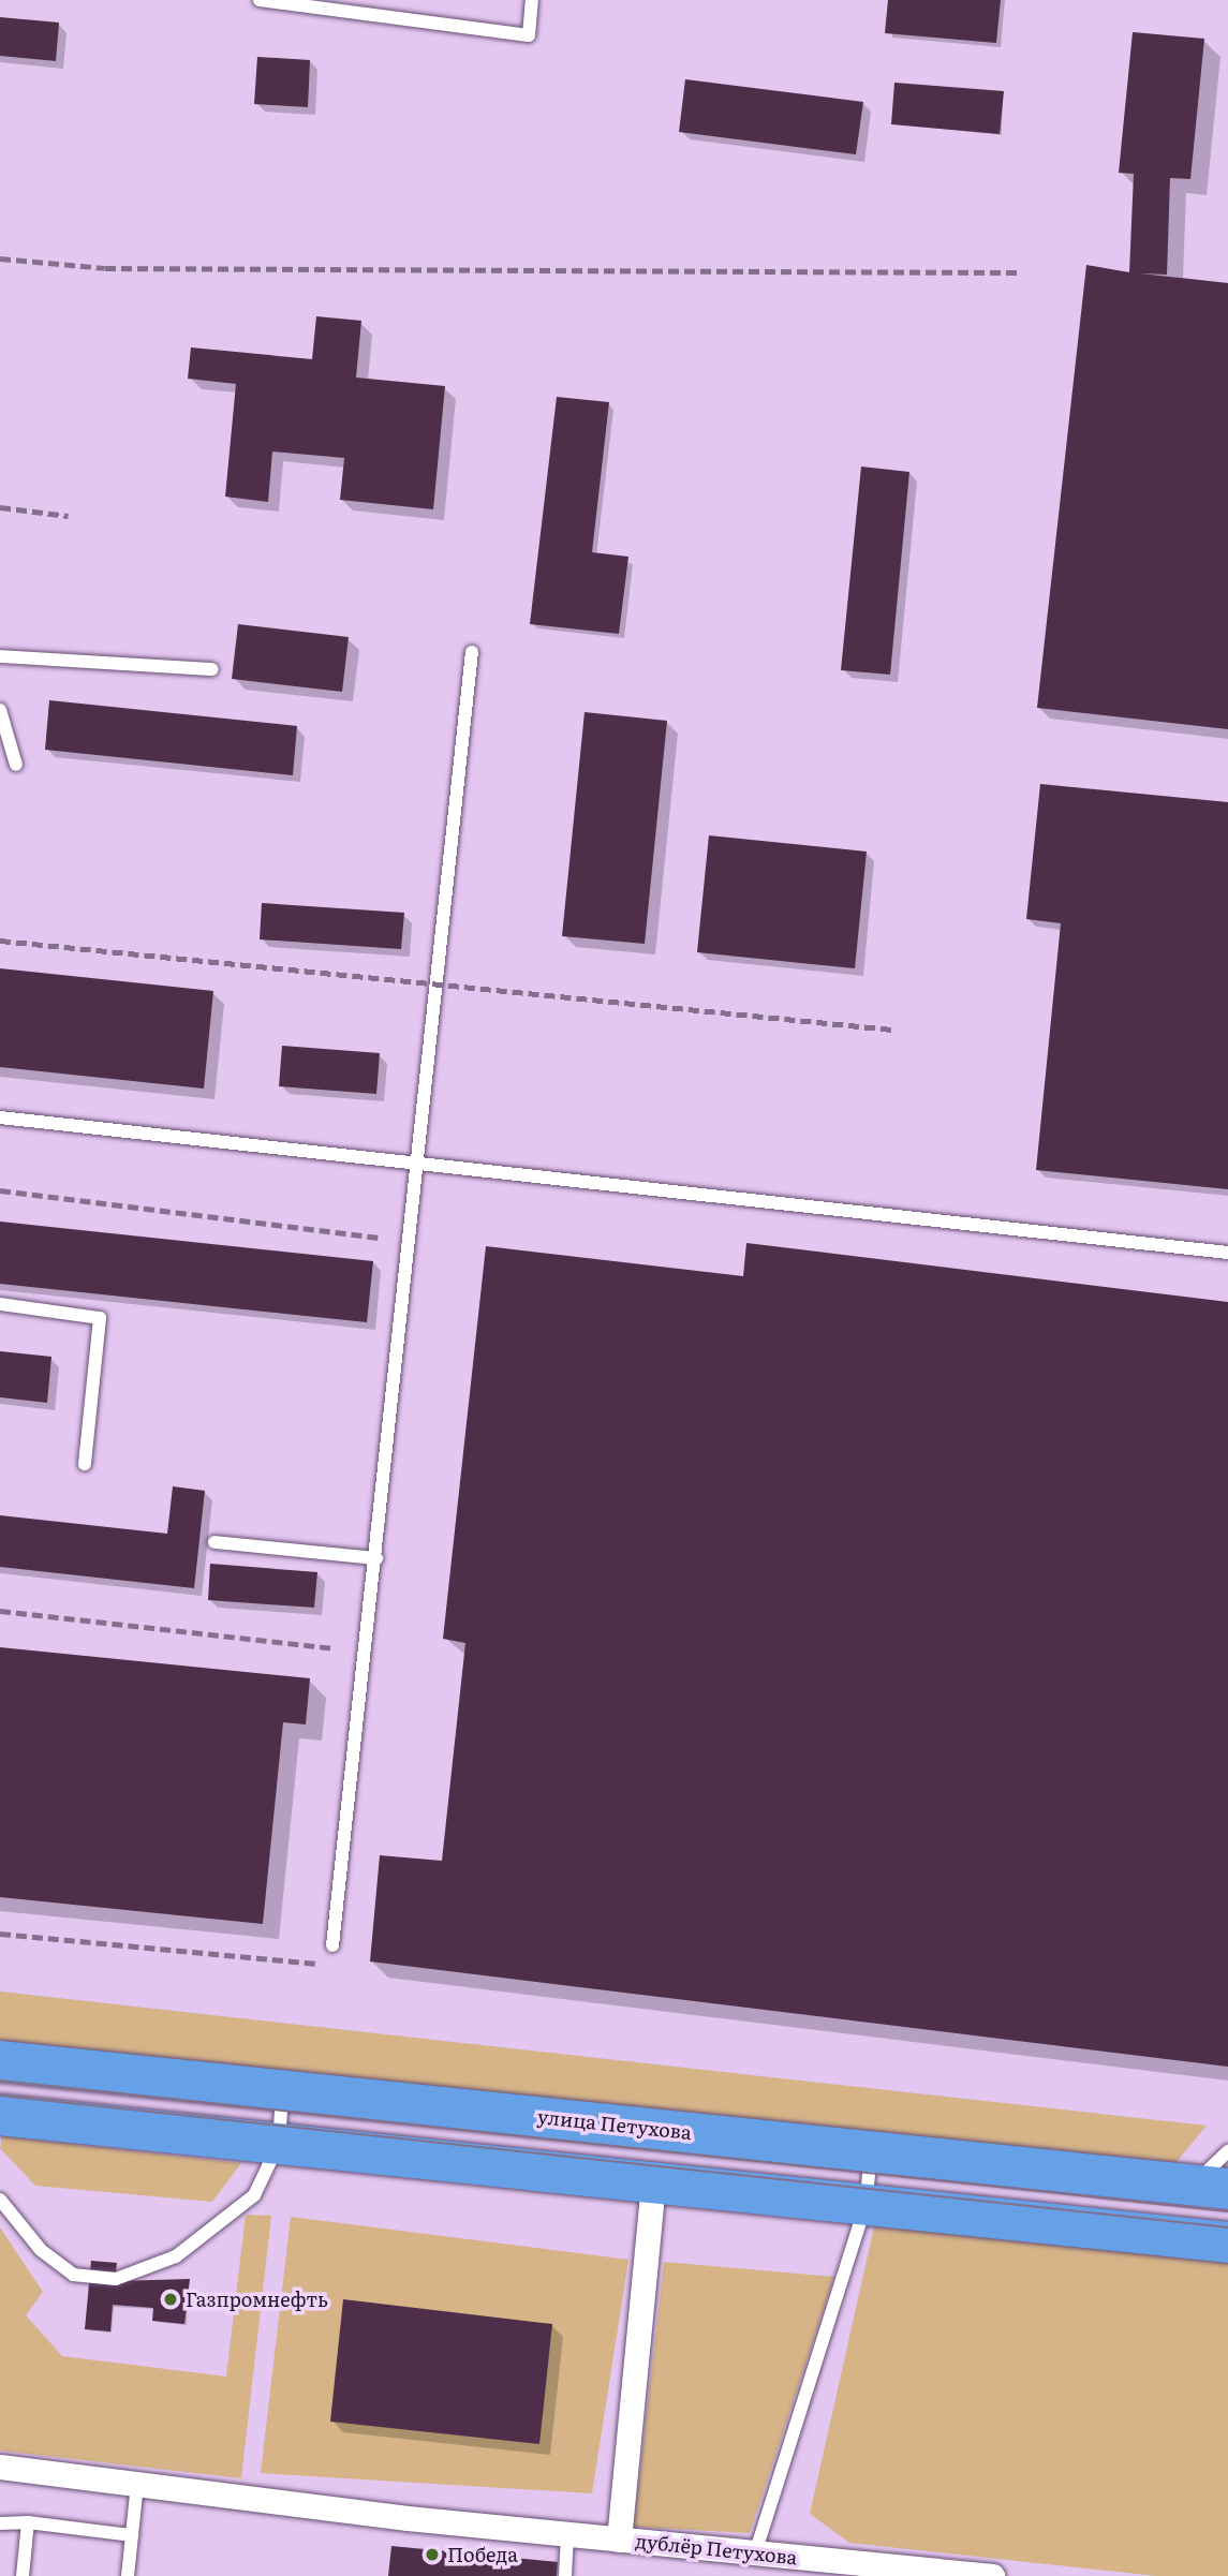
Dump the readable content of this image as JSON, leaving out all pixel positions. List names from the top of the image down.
{
  "streets": {
    "highway": ["улица Петухова"],
    "street": ["дублёр Петухова"]
  },
  "places": ["Газпромнефть", "Победа"]
}
